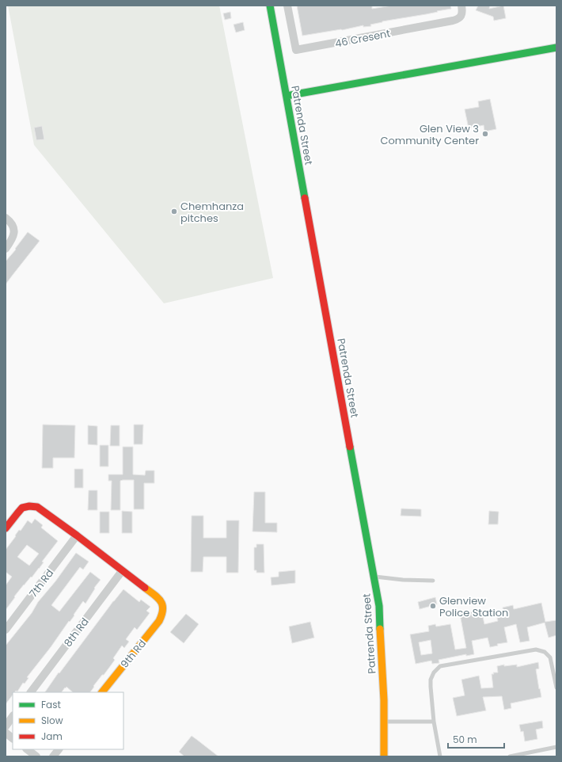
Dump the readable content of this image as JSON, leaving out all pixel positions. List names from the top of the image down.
{
  "streets": {
    "street": [
      "46 Cresent",
      "Patrenda Street",
      "7th Rd",
      "8th Rd",
      "9th Rd"
    ]
  },
  "crossings": [
    ["8th Rd", "9th Rd"]
  ],
  "places": ["Glen View 3 Community Center", "Chemhanza pitches", "Glenview Police Station"],
  "legend": ["Fast", "Slow", "Jam"],
  "scale_bar": "50 m"
}
